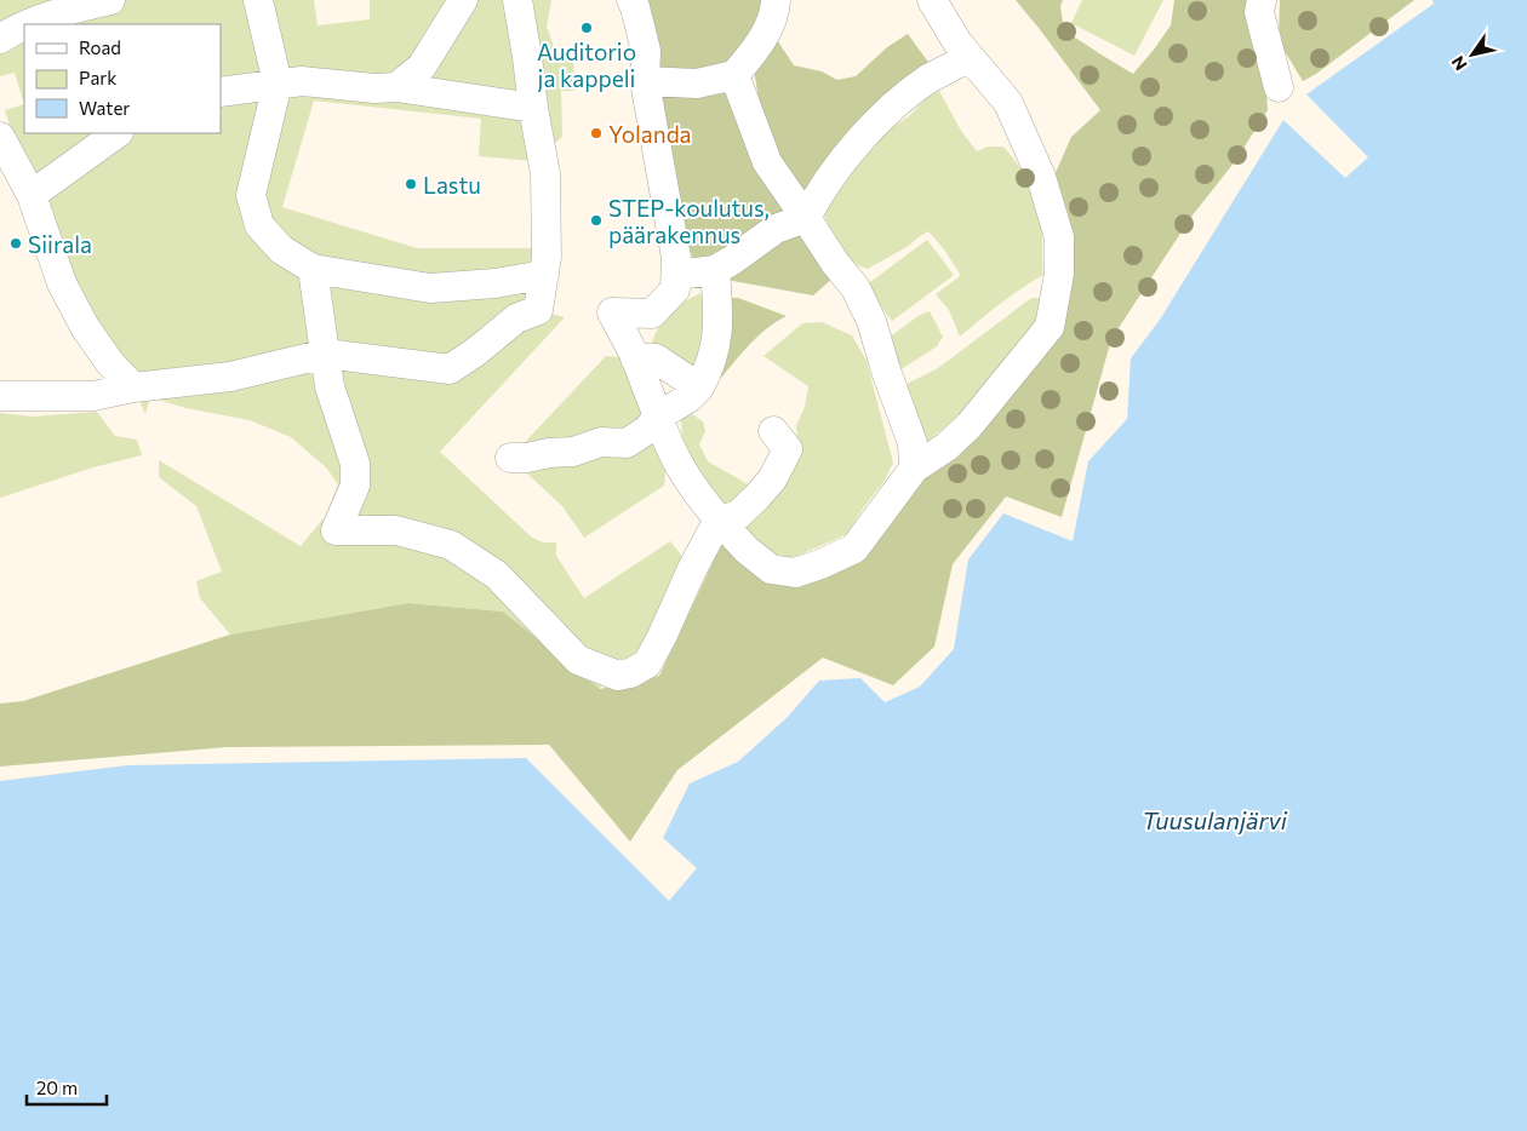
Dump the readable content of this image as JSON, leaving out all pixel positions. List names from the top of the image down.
{
  "water": ["Tuusulanjärvi"],
  "places": [
    "Auditorio ja kappeli",
    "Yolanda",
    "Lastu",
    "STEP-koulutus, päärakennus",
    "Siirala"
  ],
  "legend": ["Road", "Park", "Water"],
  "scale_bar": "20 m",
  "north": "bottom left"
}
